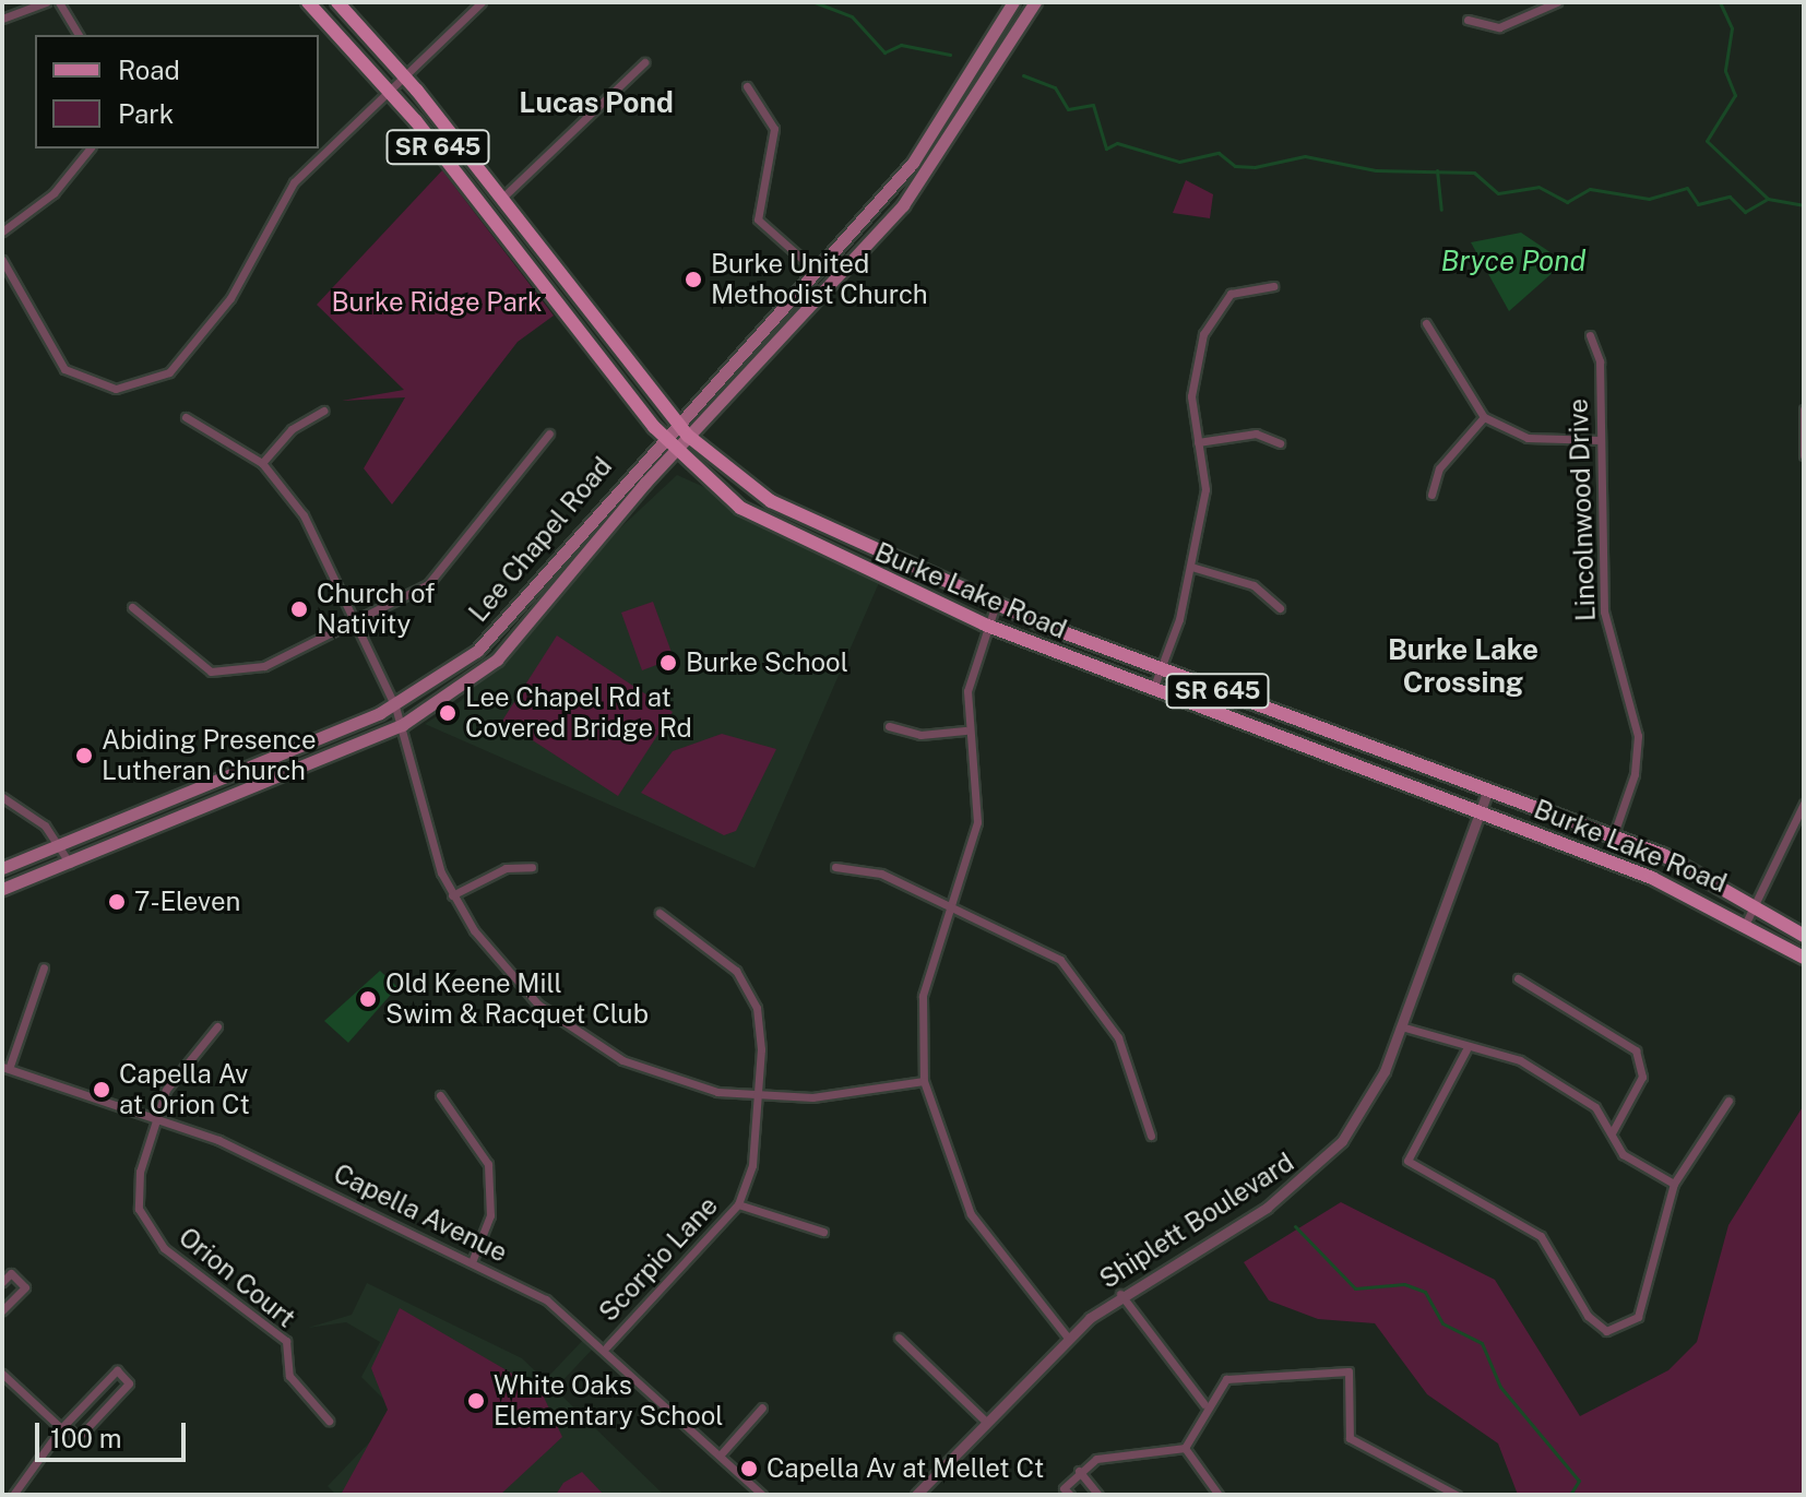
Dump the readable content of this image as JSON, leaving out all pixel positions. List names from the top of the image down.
{
  "streets": {
    "main road": ["SR 645", "Lee Chapel Road", "Burke Lake Road"],
    "street": [
      "Lincolnwood Drive",
      "Capella Avenue",
      "Shiplett Boulevard",
      "Scorpio Lane",
      "Orion Court"
    ]
  },
  "crossings": [
    ["Lincolnwood Drive", "Burke Lake Road"],
    ["Lee Chapel Road", "Burke Lake Road"],
    ["Burke Lake Road", "Shiplett Boulevard"],
    ["Capella Avenue", "Scorpio Lane"],
    ["Capella Avenue", "Orion Court"]
  ],
  "districts": ["Lucas Pond", "Burke Lake Crossing"],
  "water": ["Bryce Pond"],
  "parks": ["Burke Ridge Park"],
  "places": [
    "Burke United Methodist Church",
    "Church of Nativity",
    "Burke School",
    "Lee Chapel Rd at Covered Bridge Rd",
    "Abiding Presence Lutheran Church",
    "7-Eleven",
    "Old Keene Mill Swim & Racquet Club",
    "Capella Av at Orion Ct",
    "White Oaks Elementary School",
    "Capella Av at Mellet Ct"
  ],
  "legend": ["Road", "Park"],
  "scale_bar": "100 m"
}
